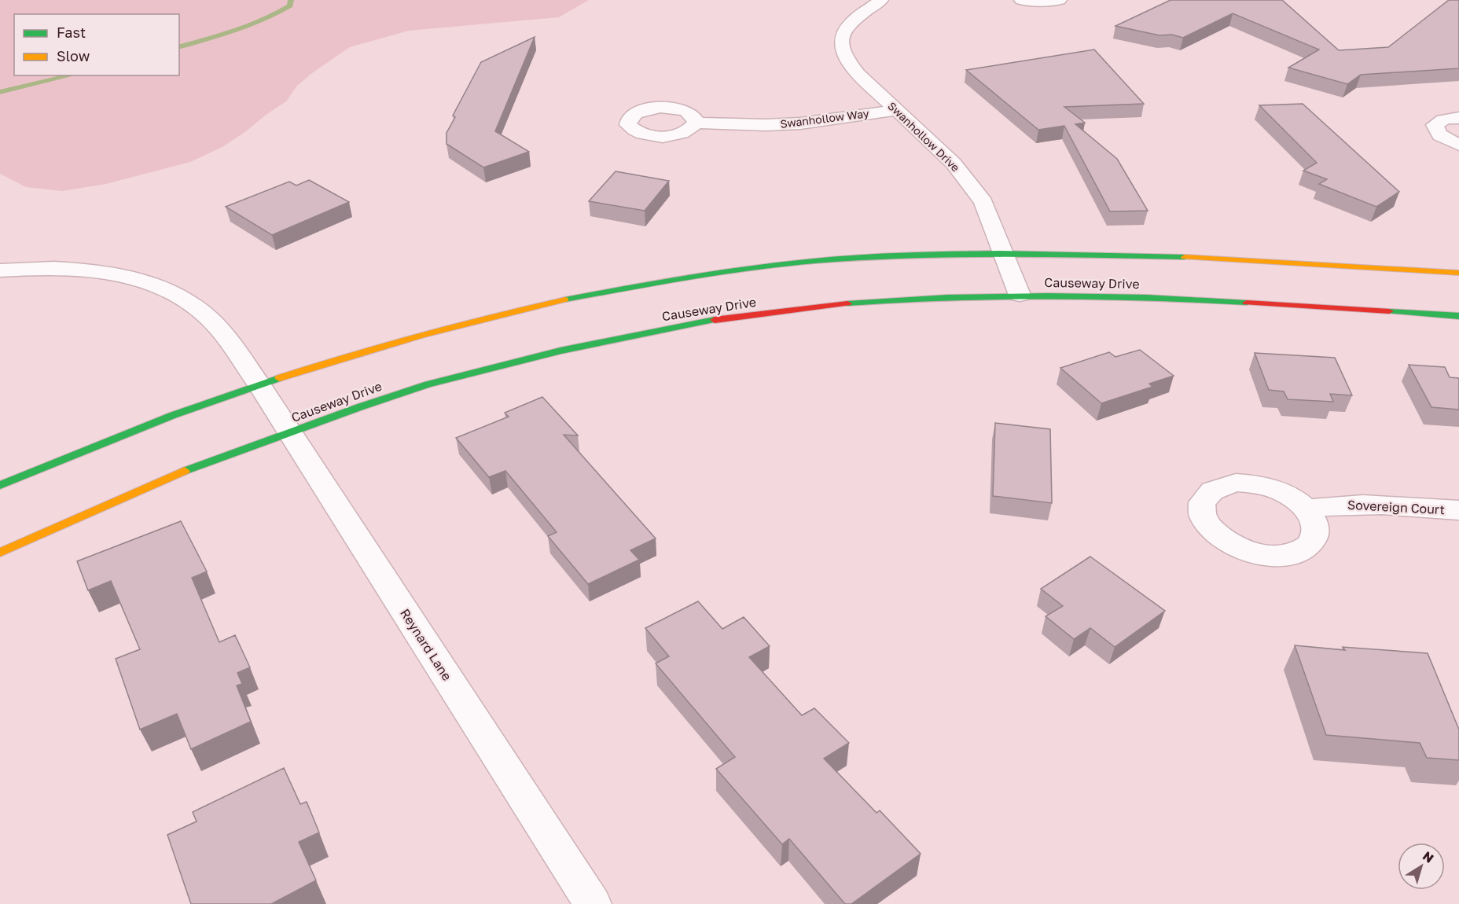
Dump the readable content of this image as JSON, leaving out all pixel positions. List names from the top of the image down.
{
  "streets": {
    "street": [
      "Swanhollow Way",
      "Swanhollow Drive",
      "Causeway Drive",
      "Sovereign Court",
      "Reynard Lane"
    ]
  },
  "crossings": [
    ["Swanhollow Way", "Swanhollow Drive"],
    ["Swanhollow Drive", "Causeway Drive"],
    ["Causeway Drive", "Reynard Lane"]
  ],
  "legend": ["Fast", "Slow"],
  "north": "top right"
}
